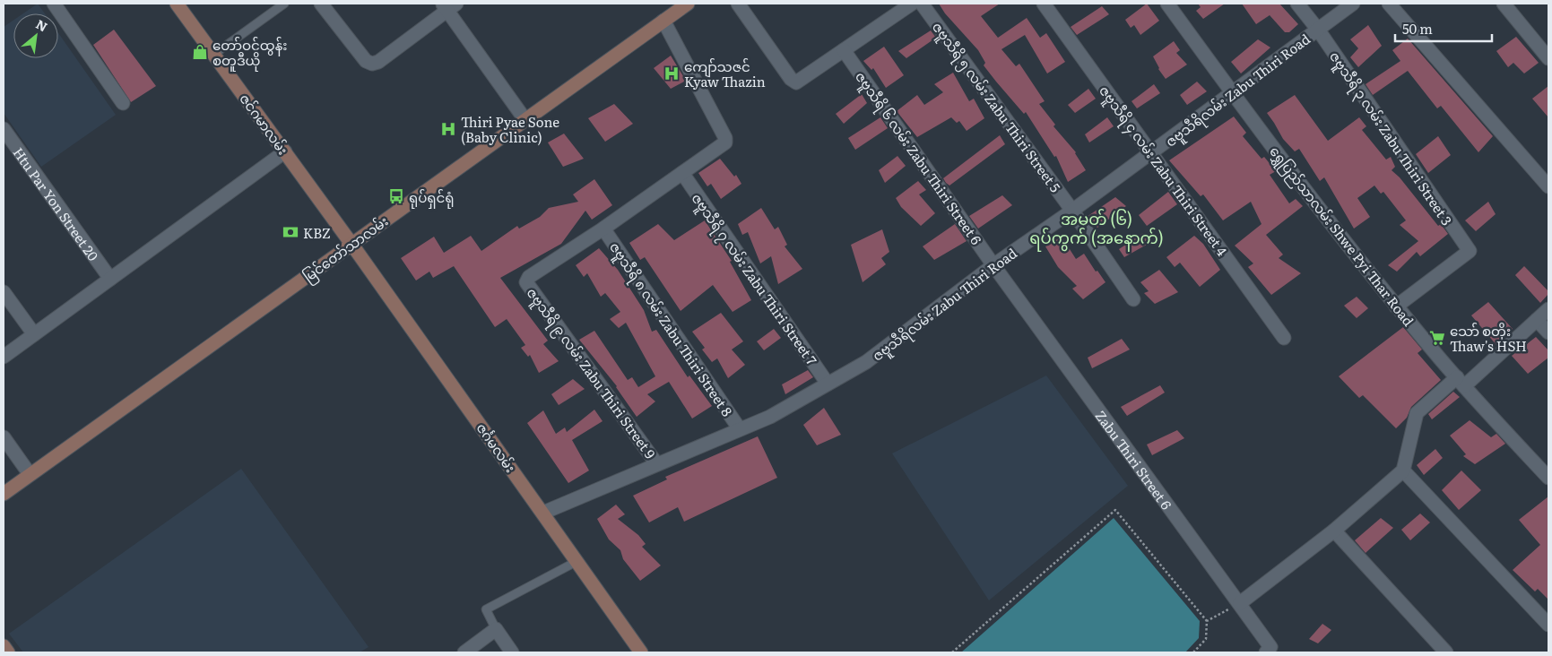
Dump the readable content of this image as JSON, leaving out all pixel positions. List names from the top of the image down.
{
  "streets": {
    "main road": ["ဇင်ဂမာလမ်း", "မြင်တော်သာလမ်း", "ဇင်္ဂမလမ်း"],
    "street": [
      "ဇဗူသီရိလမ်း Zabu Thiri Road",
      "ဇဗူသီရိ ၅ လမ်း Zabu Thiri Street 5",
      "ဇဗူသီရိ ၃ လမ်း Zabu Thiri Street 3",
      "ဇဗူသီရိ ၆ လမ်း Zabu Thiri Street 6",
      "ဇဗူသီရိ ၄ လမ်း Zabu Thiri Street 4",
      "Htu Par Yon Street 20",
      "ရွှေပြည်သာလမ်း Shwe Pyi Thar Road",
      "ဇဗူသီရိ ၇ လမ်း Zabu Thiri Street 7",
      "ဇဗူသီရိ ၈ လမ်း Zabu Thiri Street 8",
      "ဇဗူသီရိ ၉ လမ်း Zabu Thiri Street 9",
      "Zabu Thiri Street 6"
    ]
  },
  "crossings": [
    ["ဇဗူသီရိလမ်း Zabu Thiri Road", "ဇဗူသီရိ ၅ လမ်း Zabu Thiri Street 5"],
    ["ဇဗူသီရိလမ်း Zabu Thiri Road", "ဇဗူသီရိ ၃ လမ်း Zabu Thiri Street 3"],
    ["ဇဗူသီရိလမ်း Zabu Thiri Road", "ဇဗူသီရိ ၆ လမ်း Zabu Thiri Street 6"],
    ["ဇဗူသီရိလမ်း Zabu Thiri Road", "ဇဗူသီရိ ၄ လမ်း Zabu Thiri Street 4"],
    ["ဇဗူသီရိလမ်း Zabu Thiri Road", "ရွှေပြည်သာလမ်း Shwe Pyi Thar Road"],
    ["ဇဗူသီရိလမ်း Zabu Thiri Road", "ဇဗူသီရိ ၇ လမ်း Zabu Thiri Street 7"],
    ["ဇဗူသီရိလမ်း Zabu Thiri Road", "ဇဗူသီရိ ၈ လမ်း Zabu Thiri Street 8"],
    ["ဇဗူသီရိလမ်း Zabu Thiri Road", "ဇဗူသီရိ ၉ လမ်း Zabu Thiri Street 9"],
    ["ဇဗူသီရိလမ်း Zabu Thiri Road", "ဇင်္ဂမလမ်း"],
    ["ဇဗူသီရိလမ်း Zabu Thiri Road", "Zabu Thiri Street 6"],
    ["ဇင်ဂမာလမ်း", "မြင်တော်သာလမ်း"],
    ["ဇင်ဂမာလမ်း", "ဇင်္ဂမလမ်း"],
    ["ဇဗူသီရိ ၃ လမ်း Zabu Thiri Street 3", "ရွှေပြည်သာလမ်း Shwe Pyi Thar Road"],
    ["ဇဗူသီရိ ၆ လမ်း Zabu Thiri Street 6", "Zabu Thiri Street 6"],
    ["မြင်တော်သာလမ်း", "ဇင်္ဂမလမ်း"],
    ["ဇဗူသီရိ ၈ လမ်း Zabu Thiri Street 8", "ဇဗူသီရိ ၉ လမ်း Zabu Thiri Street 9"]
  ],
  "districts": ["အမှတ် (၆) ရပ်ကွက် (အနောက်)"],
  "places": {
    "shop": ["တော်ဝင်ထွန်း စတူဒီယို"],
    "hospital": ["ကျော်သဇင် Kyaw Thazin", "Thiri Pyae Sone (Baby Clinic)"],
    "bus stop": ["ရုပ်ရှင်ရုံ"],
    "bank": ["KBZ"],
    "supermarket": ["သော် စတိုး Thaw's HSH"]
  },
  "scale_bar": "50 m",
  "north": "top right"
}
